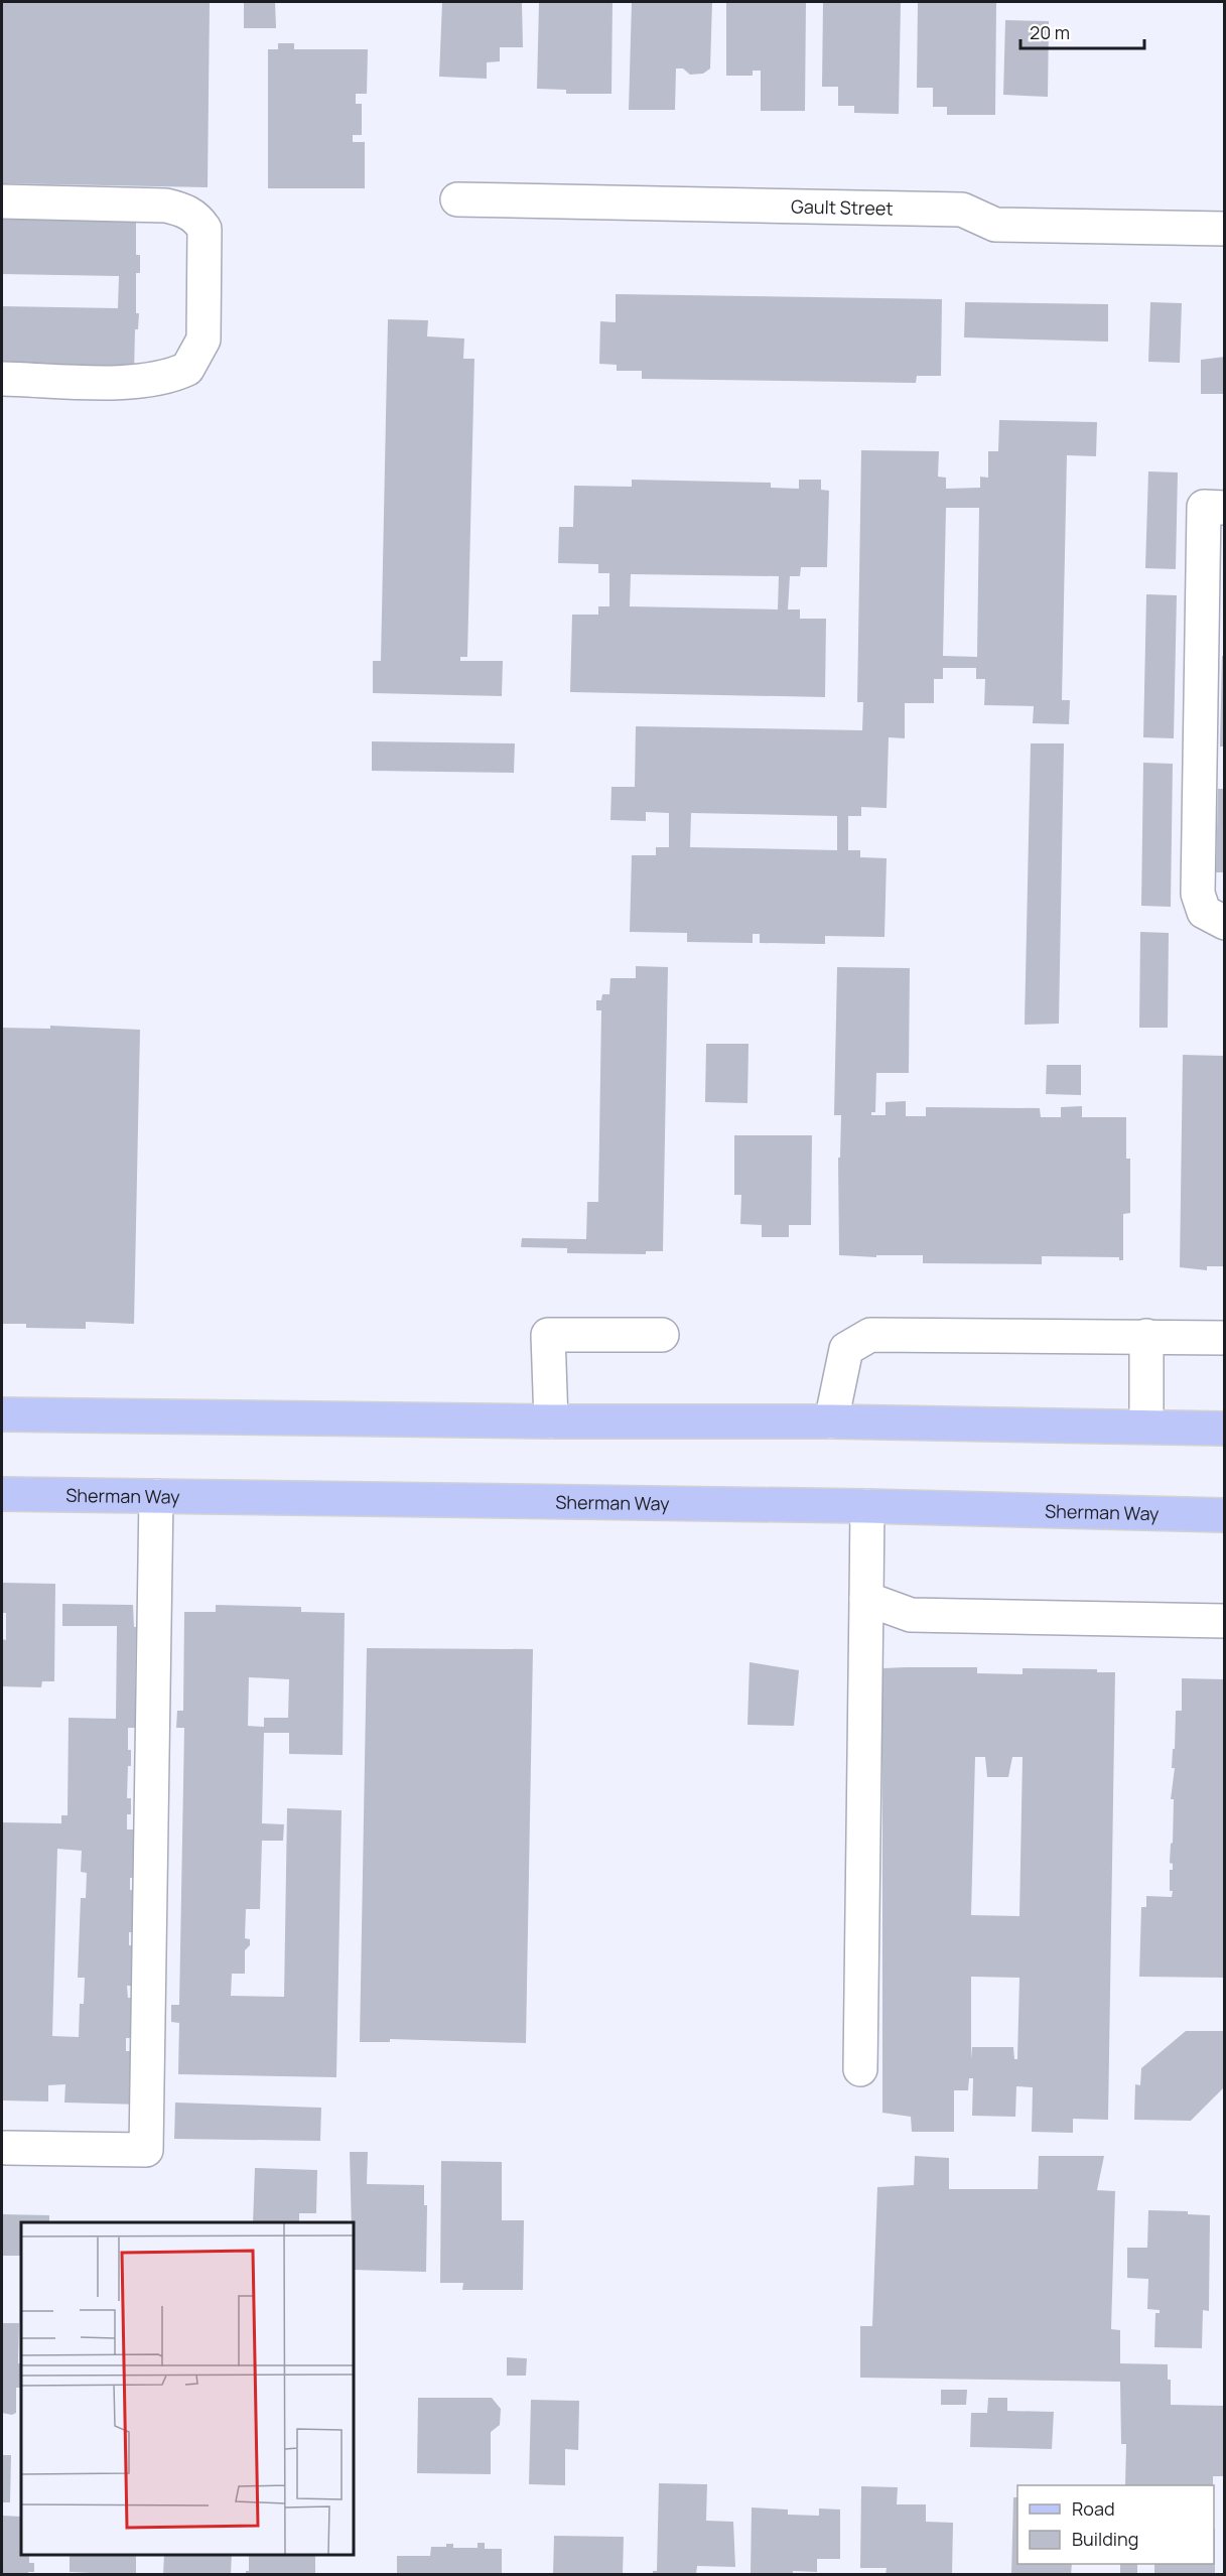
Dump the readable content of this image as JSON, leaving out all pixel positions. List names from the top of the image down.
{
  "streets": {
    "main road": ["Sherman Way"],
    "street": ["Gault Street"]
  },
  "legend": ["Road", "Building"],
  "scale_bar": "20 m"
}
